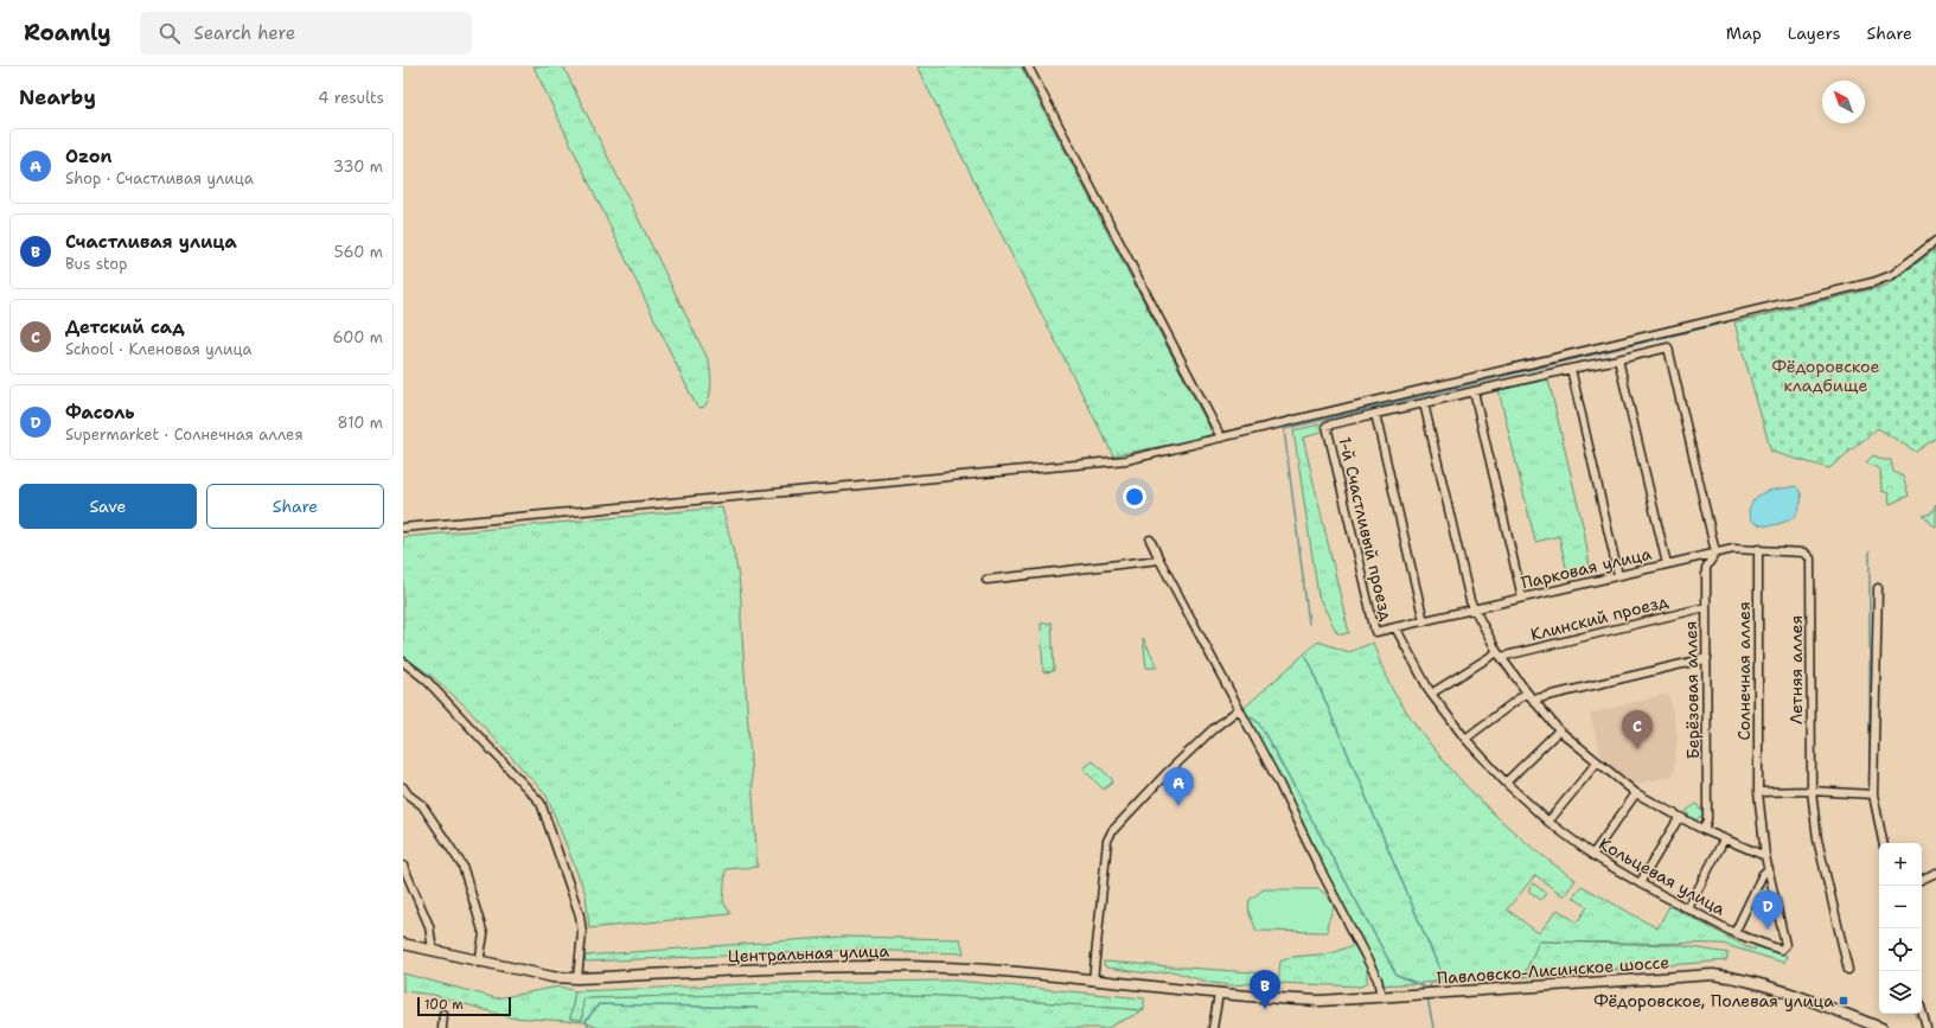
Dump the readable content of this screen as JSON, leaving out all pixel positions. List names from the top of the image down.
{
  "streets": {
    "main road": ["Центральная улица", "Павловско-Лисинское шоссе"],
    "street": [
      "1-й Счастливый проезд",
      "Парковая улица",
      "Клинский проезд",
      "Летняя аллея",
      "Солнечная аллея",
      "Берёзовая аллея",
      "Кольцевая улица"
    ]
  },
  "crossings": [
    ["1-й Счастливый проезд", "Парковая улица"],
    ["Парковая улица", "Летняя аллея"],
    ["Парковая улица", "Солнечная аллея"],
    ["Парковая улица", "Берёзовая аллея"],
    ["Парковая улица", "Кольцевая улица"],
    ["Клинский проезд", "Берёзовая аллея"],
    ["Клинский проезд", "Кольцевая улица"],
    ["Солнечная аллея", "Кольцевая улица"],
    ["Центральная улица", "Павловско-Лисинское шоссе"]
  ],
  "parks": ["Фёдоровское кладбище"],
  "places": {
    "transit": ["Фёдоровское, Полевая улица"]
  },
  "scale_bar": "100 m",
  "north": "top left",
  "page": {
    "header": "Roamly",
    "search": "Search here",
    "nav": ["Map", "Layers", "Share"],
    "heading": ["Nearby", "4 results"],
    "list": [
      {
        "mark": "A",
        "name": "Ozon",
        "note": "Shop · Счастливая улица",
        "value": "330 m"
      },
      {
        "mark": "B",
        "name": "Счастливая улица",
        "note": "Bus stop",
        "value": "560 m"
      },
      {
        "mark": "C",
        "name": "Детский сад",
        "note": "School · Кленовая улица",
        "value": "600 m"
      },
      {
        "mark": "D",
        "name": "Фасоль",
        "note": "Supermarket · Солнечная аллея",
        "value": "810 m"
      }
    ],
    "buttons": ["Save", "Share"],
    "pins": [
      "C",
      "A",
      "D",
      "B"
    ],
    "map_buttons": ["+", "−"],
    "scale": "100 m"
  }
}
